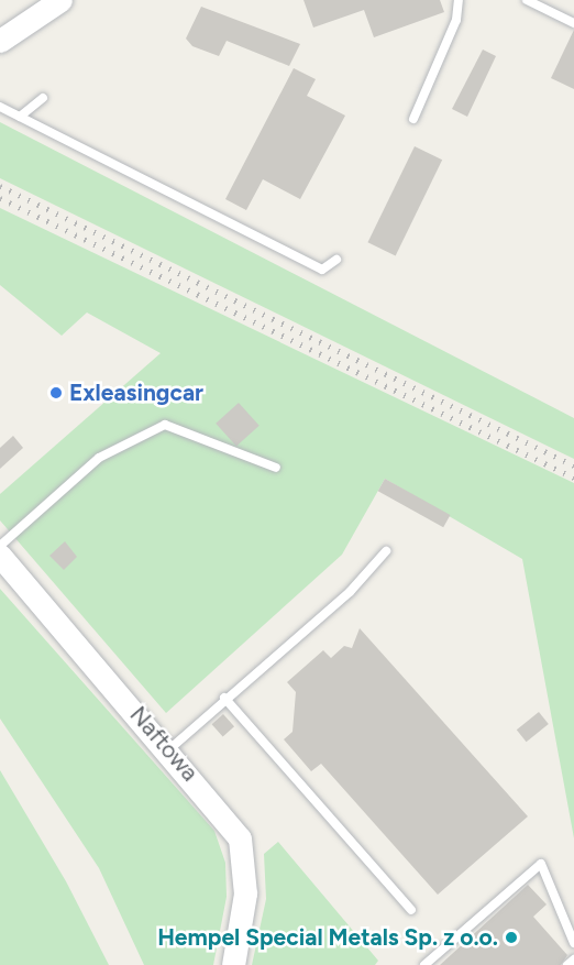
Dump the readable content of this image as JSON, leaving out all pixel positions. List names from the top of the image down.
{
  "streets": {
    "street": ["Naftowa"]
  },
  "places": ["Exleasingcar", "Hempel Special Metals Sp. z o.o."]
}
